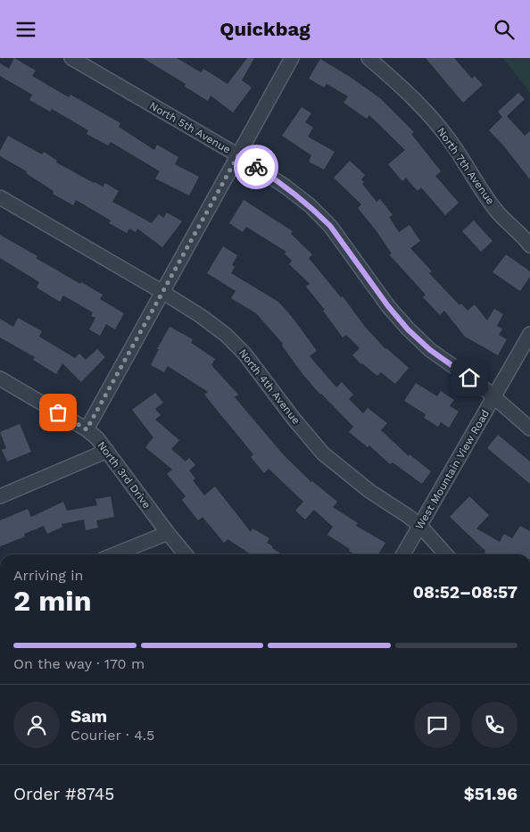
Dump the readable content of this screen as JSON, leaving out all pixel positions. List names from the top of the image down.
{
  "streets": {
    "street": [
      "North 5th Avenue",
      "North 7th Avenue",
      "North 4th Avenue",
      "West Mountain View Road",
      "North 3rd Drive"
    ]
  },
  "crossings": [
    ["North 5th Avenue", "West Mountain View Road"],
    ["North 4th Avenue", "West Mountain View Road"]
  ],
  "page": {
    "header": "Quickbag",
    "heading": ["2 min", "Arriving in", "08:52–08:57"],
    "panel": [
      "Sam",
      "Courier · 4.5",
      "Order #8745",
      "$51.96"
    ],
    "bar": "On the way · 170 m"
  }
}
